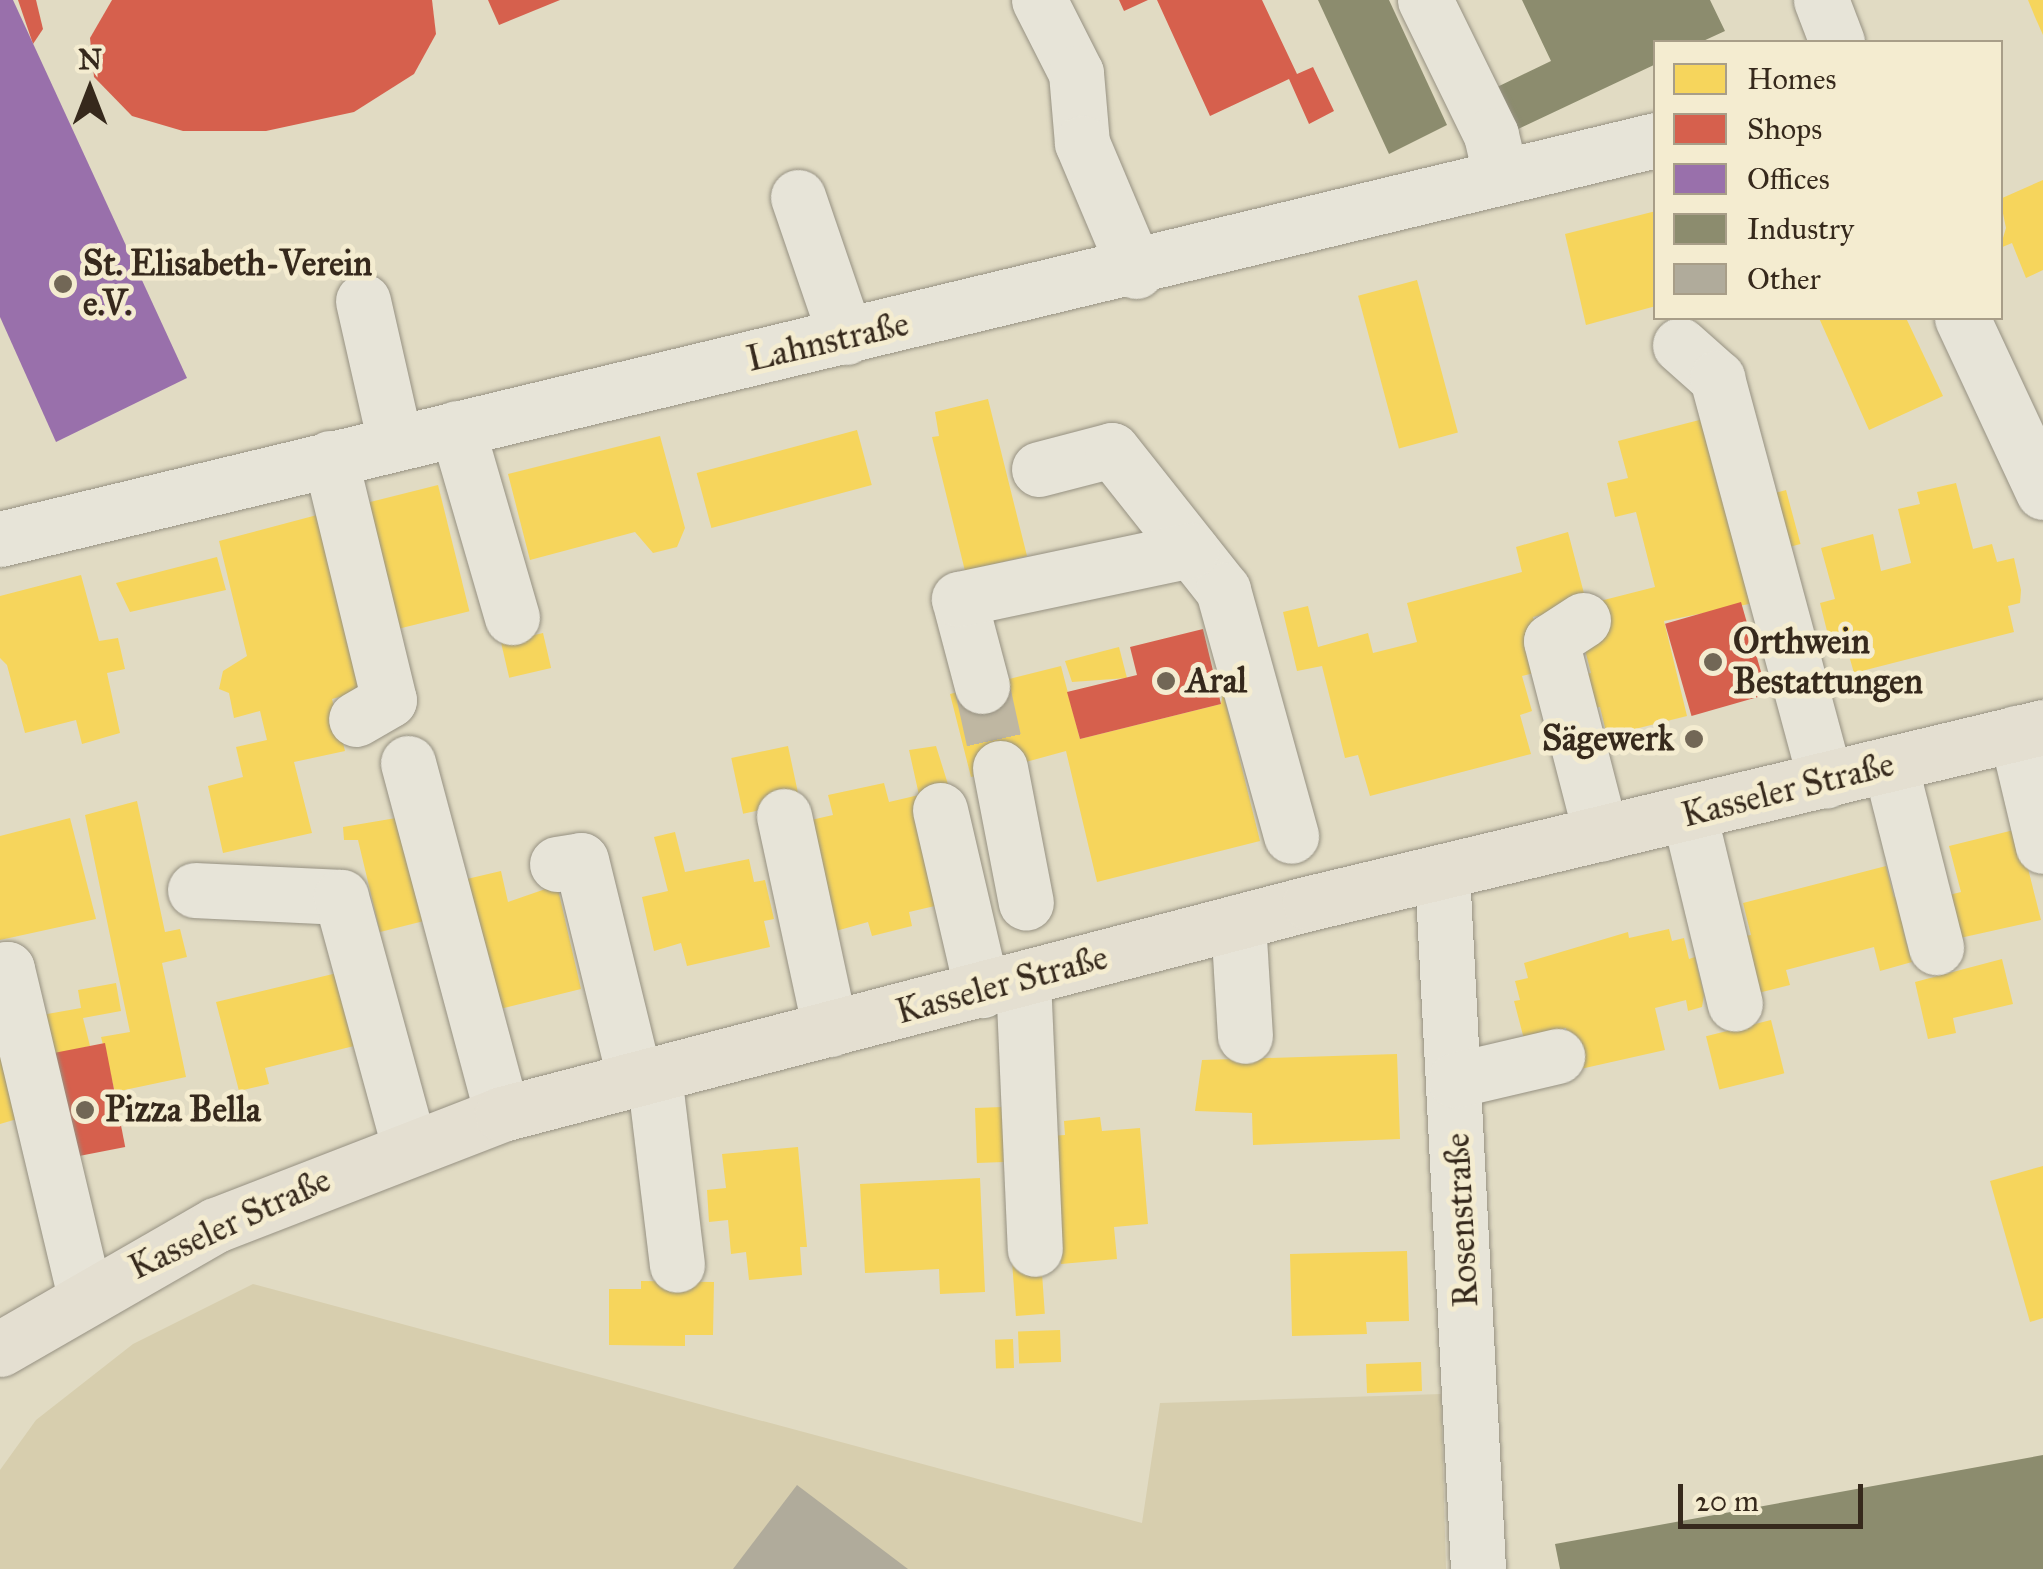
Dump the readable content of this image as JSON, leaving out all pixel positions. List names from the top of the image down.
{
  "streets": {
    "main road": ["Kasseler Straße"],
    "street": ["Lahnstraße", "Rosenstraße"]
  },
  "crossings": [
    ["Kasseler Straße", "Rosenstraße"]
  ],
  "places": [
    "St. Elisabeth-Verein e.V.",
    "Orthwein Bestattungen",
    "Aral",
    "Sägewerk",
    "Pizza Bella"
  ],
  "legend": [
    "Homes",
    "Shops",
    "Offices",
    "Industry",
    "Other"
  ],
  "scale_bar": "20 m",
  "north": "top"
}
